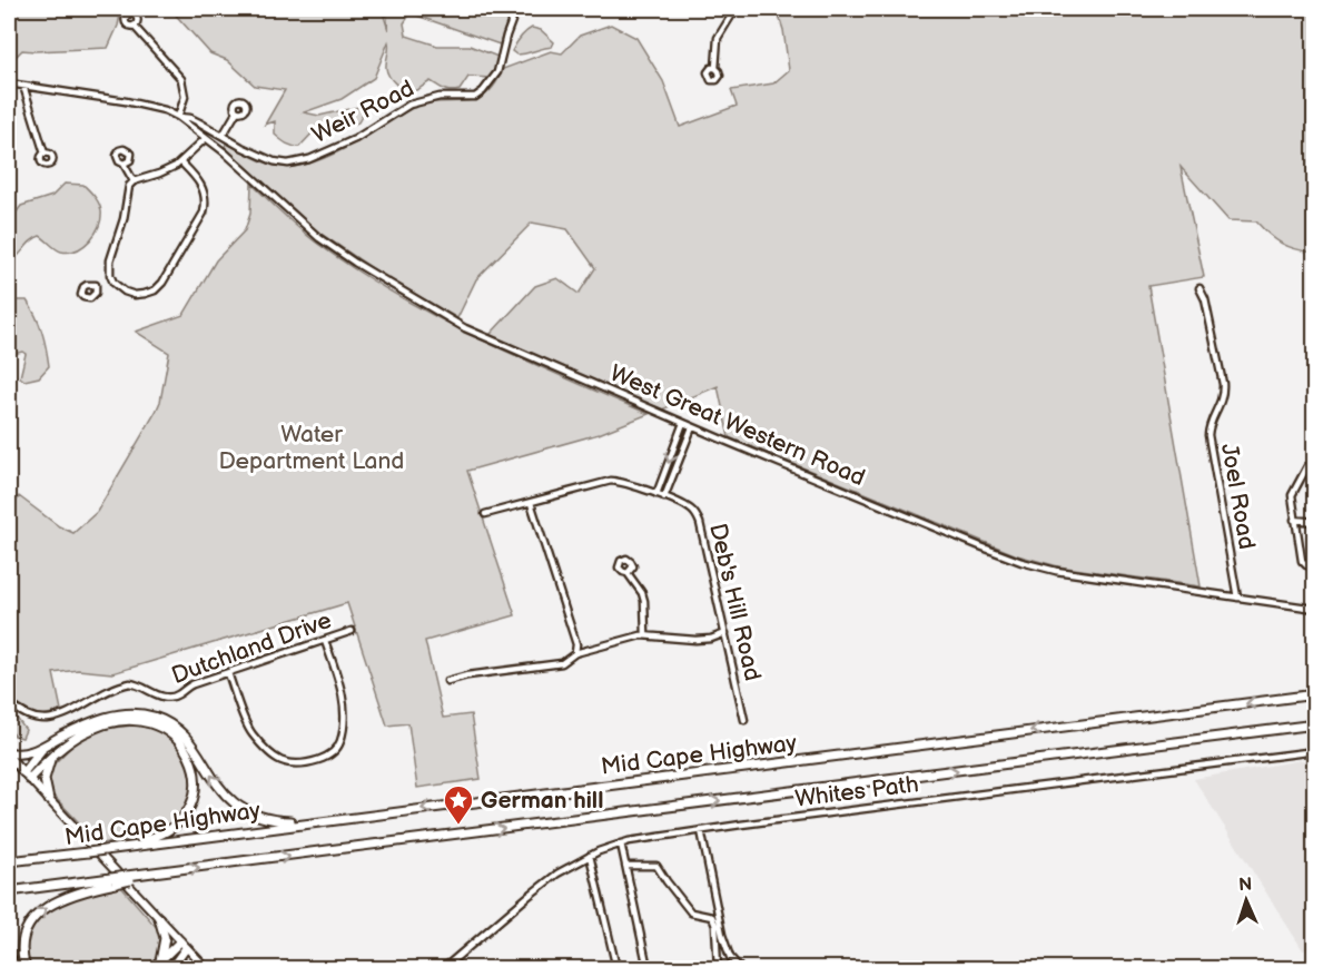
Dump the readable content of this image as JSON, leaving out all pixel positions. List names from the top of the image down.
{
  "streets": {
    "highway": ["Mid Cape Highway"],
    "street": [
      "Weir Road",
      "West Great Western Road",
      "Joel Road",
      "Deb's Hill Road",
      "Dutchland Drive",
      "Whites Path"
    ]
  },
  "crossings": [
    ["Weir Road", "West Great Western Road"],
    ["West Great Western Road", "Joel Road"]
  ],
  "parks": ["Water Department Land"],
  "places": {
    "place": ["German hill"]
  },
  "north": "top"
}
